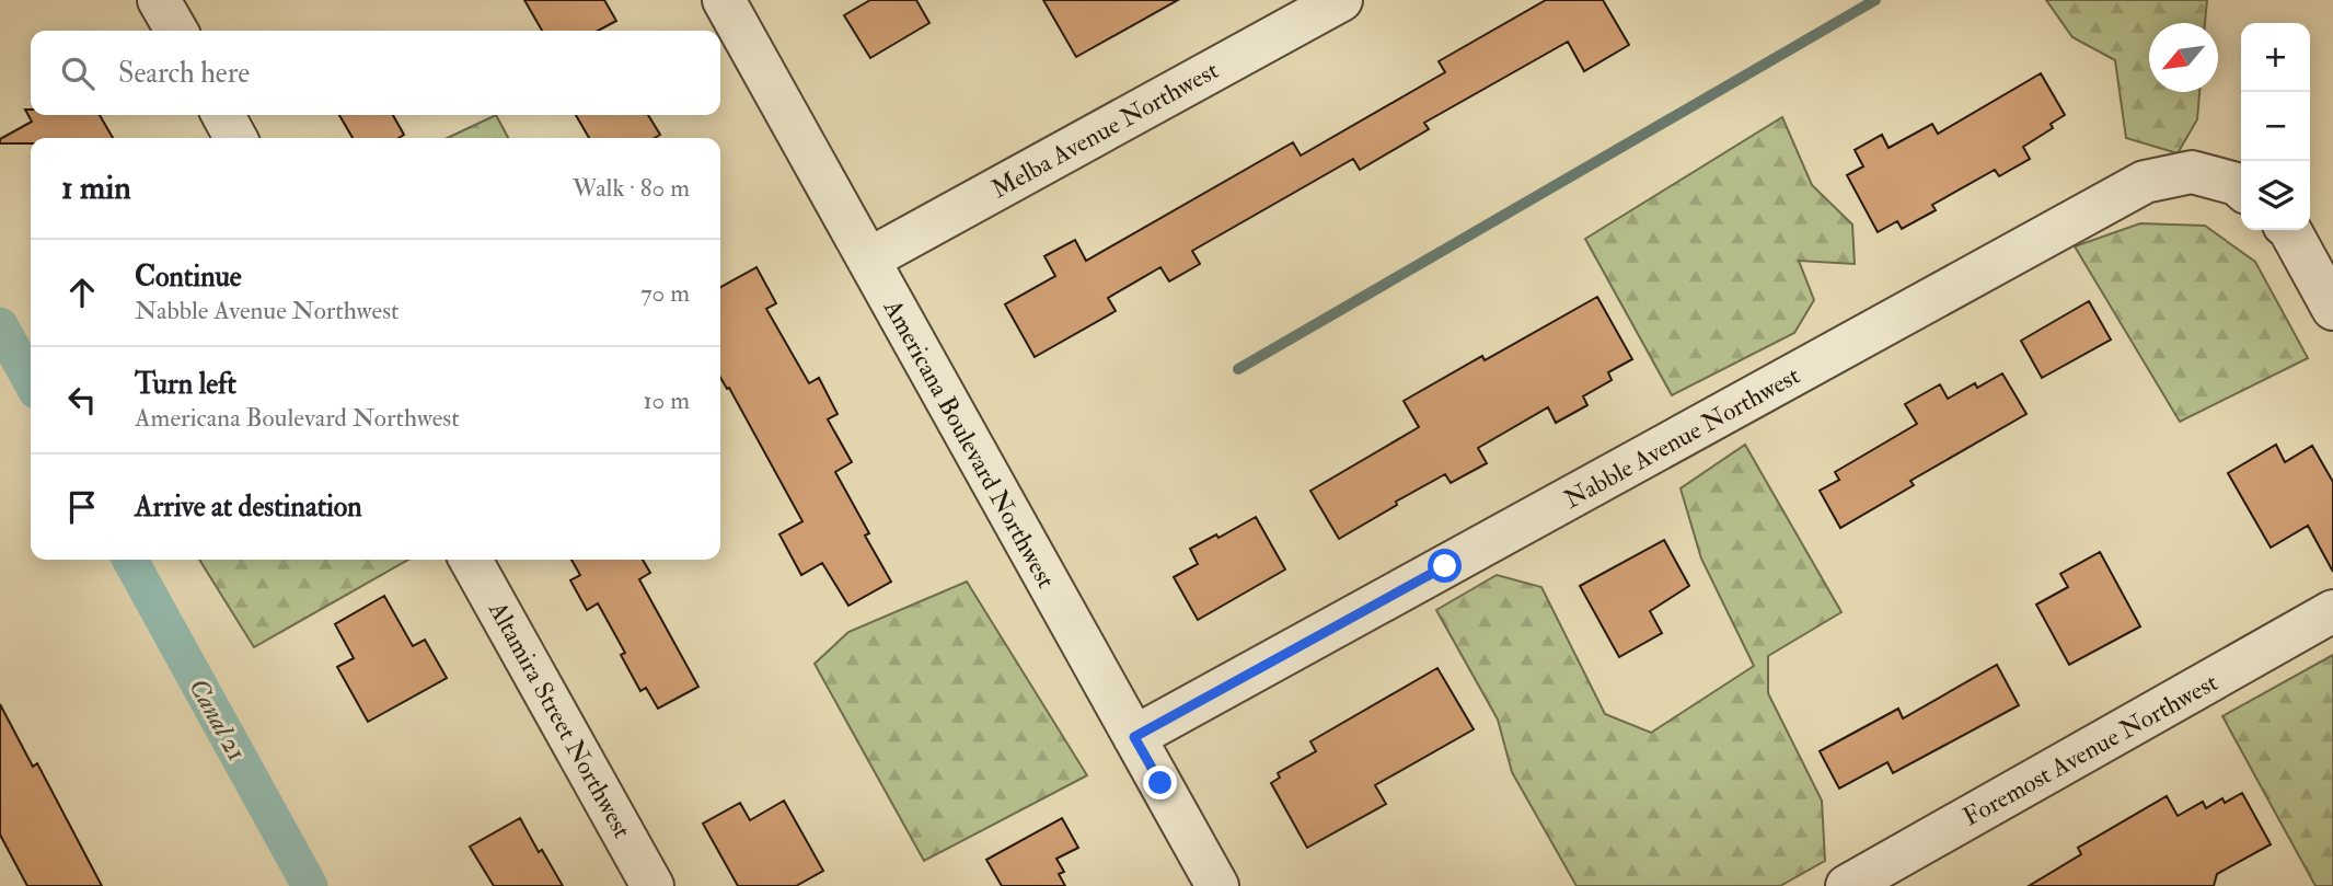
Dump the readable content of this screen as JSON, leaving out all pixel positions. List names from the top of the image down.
{
  "streets": {
    "street": [
      "Melba Avenue Northwest",
      "Nabble Avenue Northwest",
      "Americana Boulevard Northwest",
      "Altamira Street Northwest",
      "Foremost Avenue Northwest"
    ]
  },
  "crossings": [
    ["Melba Avenue Northwest", "Americana Boulevard Northwest"],
    ["Nabble Avenue Northwest", "Americana Boulevard Northwest"]
  ],
  "water": ["Canal 21"],
  "north": "bottom left",
  "page": {
    "map_buttons": ["+", "−"],
    "search": "Search here",
    "heading": ["1 min", "Walk · 80 m"],
    "list": [
      ["Continue", "Nabble Avenue Northwest", "70 m"],
      ["Turn left", "Americana Boulevard Northwest", "10 m"],
      "Arrive at destination"
    ]
  }
}
